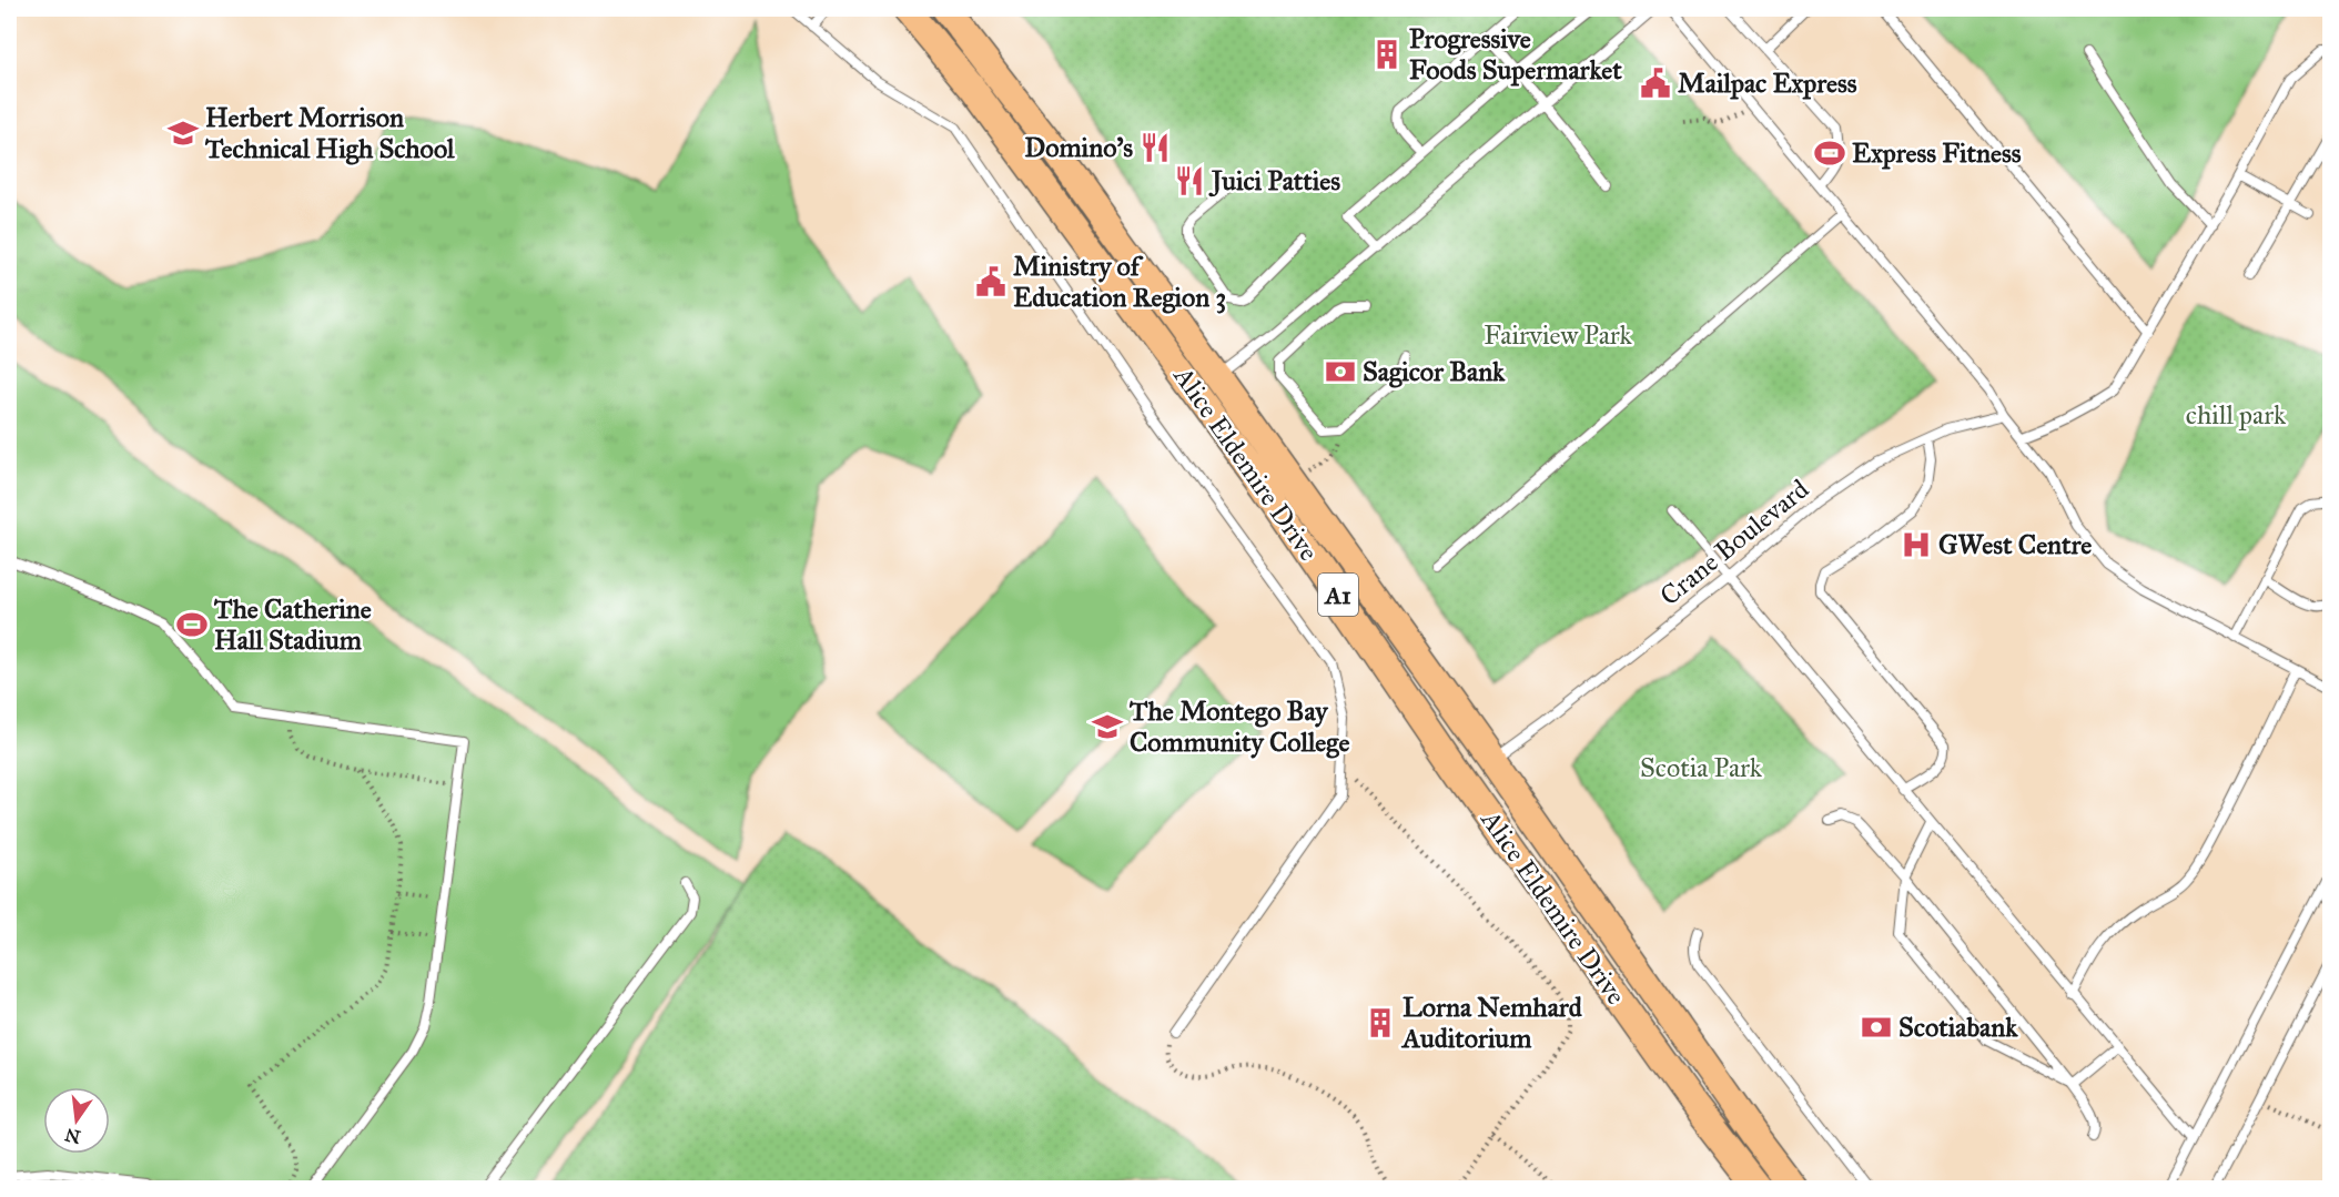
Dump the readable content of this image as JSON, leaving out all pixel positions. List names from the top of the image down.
{
  "streets": {
    "main road": ["Alice Eldemire Drive", "A1"],
    "lane": ["Crane Boulevard"]
  },
  "crossings": [
    ["Alice Eldemire Drive", "Crane Boulevard"]
  ],
  "parks": ["Fairview Park", "chill park", "Scotia Park"],
  "places": {
    "building": ["Progressive Foods Supermarket", "Lorna Nemhard Auditorium"],
    "public building": ["Mailpac Express", "Ministry of Education Region 3"],
    "school or university": ["Herbert Morrison Technical High School", "The Montego Bay Community College"],
    "restaurant": ["Domino's", "Juici Patties"],
    "sports": ["Express Fitness", "The Catherine Hall Stadium"],
    "bank": ["Sagicor Bank", "Scotiabank"],
    "hospital": ["GWest Centre"]
  },
  "north": "bottom"
}
